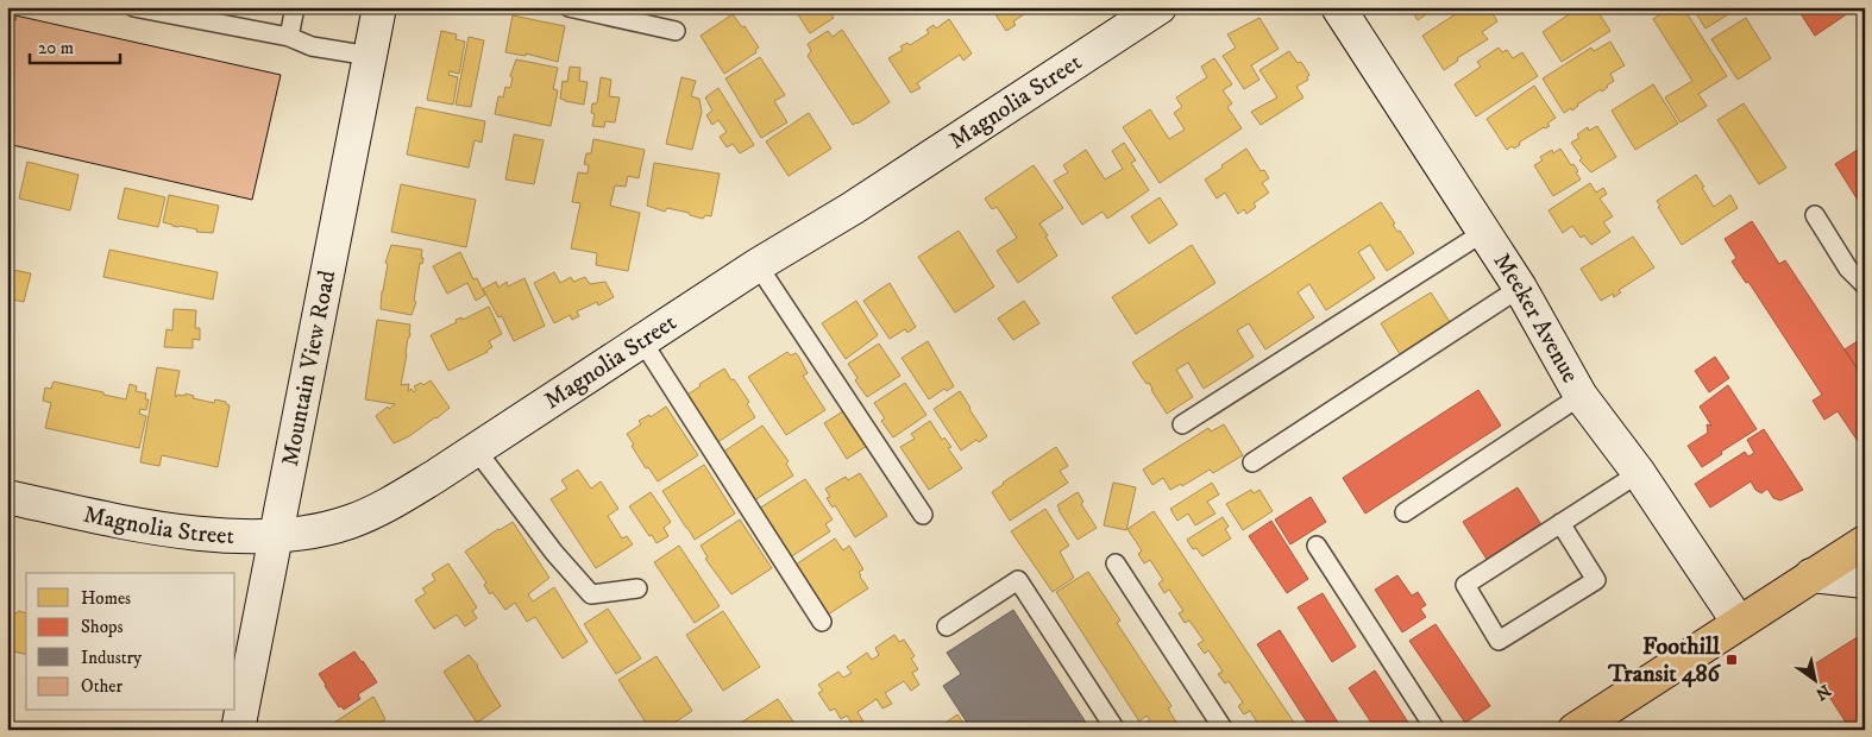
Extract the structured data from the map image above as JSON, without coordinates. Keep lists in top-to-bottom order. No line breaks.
{"streets":{"street":["Magnolia Street","Meeker Avenue","Mountain View Road"]},"crossings":[["Magnolia Street","Mountain View Road"]],"places":{"transit":["Foothill Transit 486"]},"legend":["Homes","Shops","Industry","Other"],"scale_bar":"20 m","north":"bottom right"}
